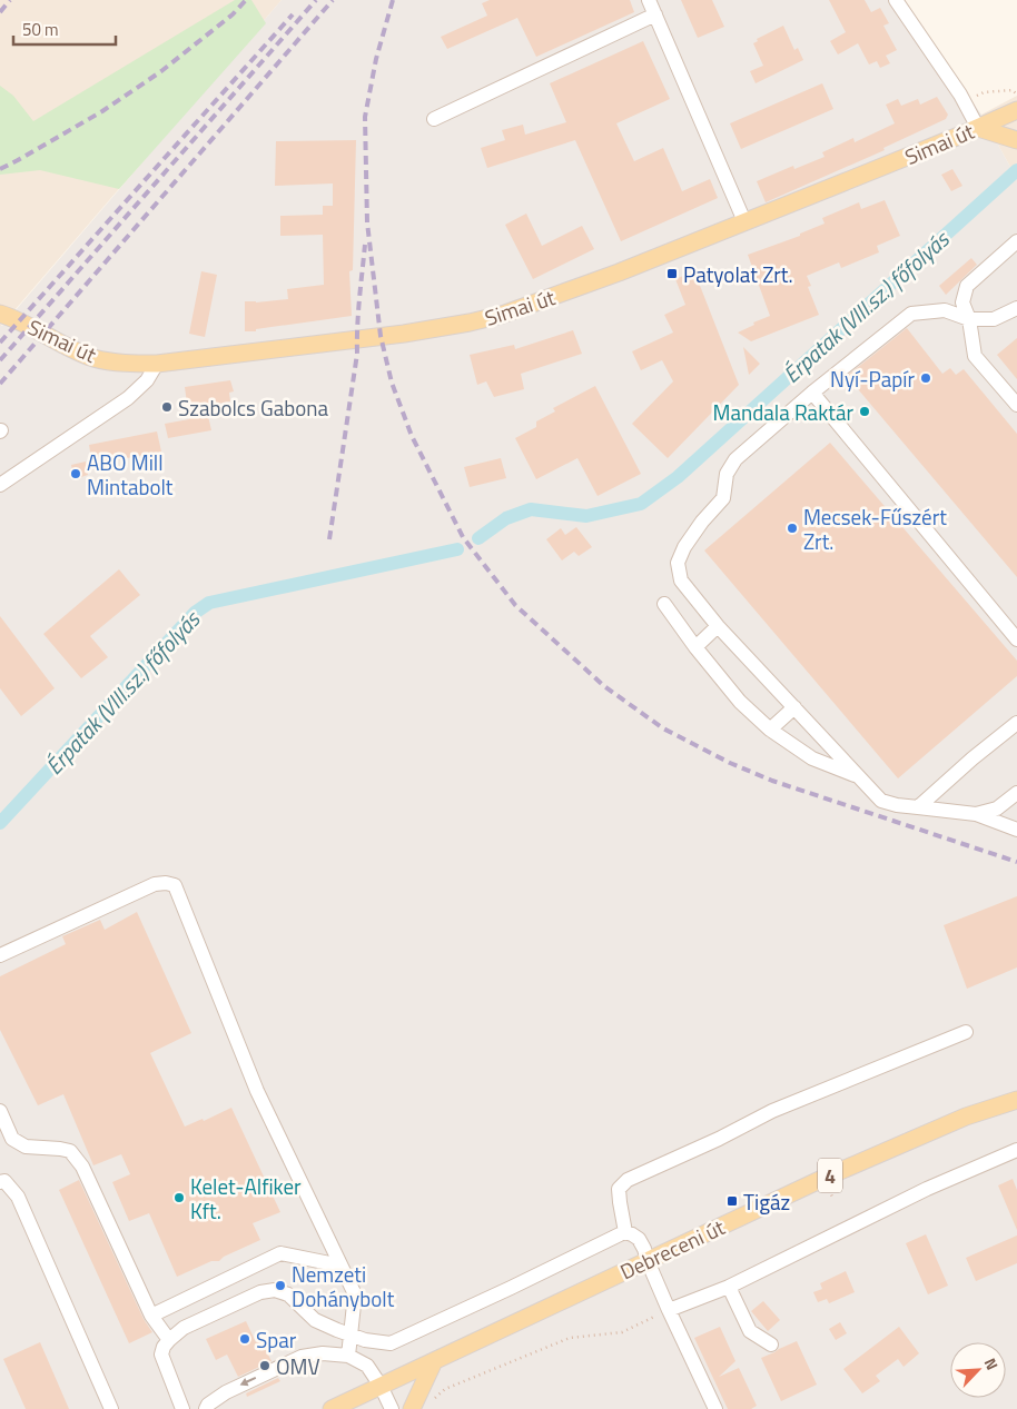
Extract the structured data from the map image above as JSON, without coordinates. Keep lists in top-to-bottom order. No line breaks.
{"streets":{"main road":["Simai út","4","Debreceni út"]},"water":["Érpatak (VIII.sz.) főfolyás"],"places":{"transit":["Patyolat Zrt.","Tigáz"],"other":["Nyí-Papír","Szabolcs Gabona","Mandala Raktár","ABO Mill Mintabolt","Mecsek-Fűszért Zrt.","Kelet-Alfiker Kft.","Nemzeti Dohánybolt","Spar","OMV"]},"scale_bar":"50 m","north":"top right"}
